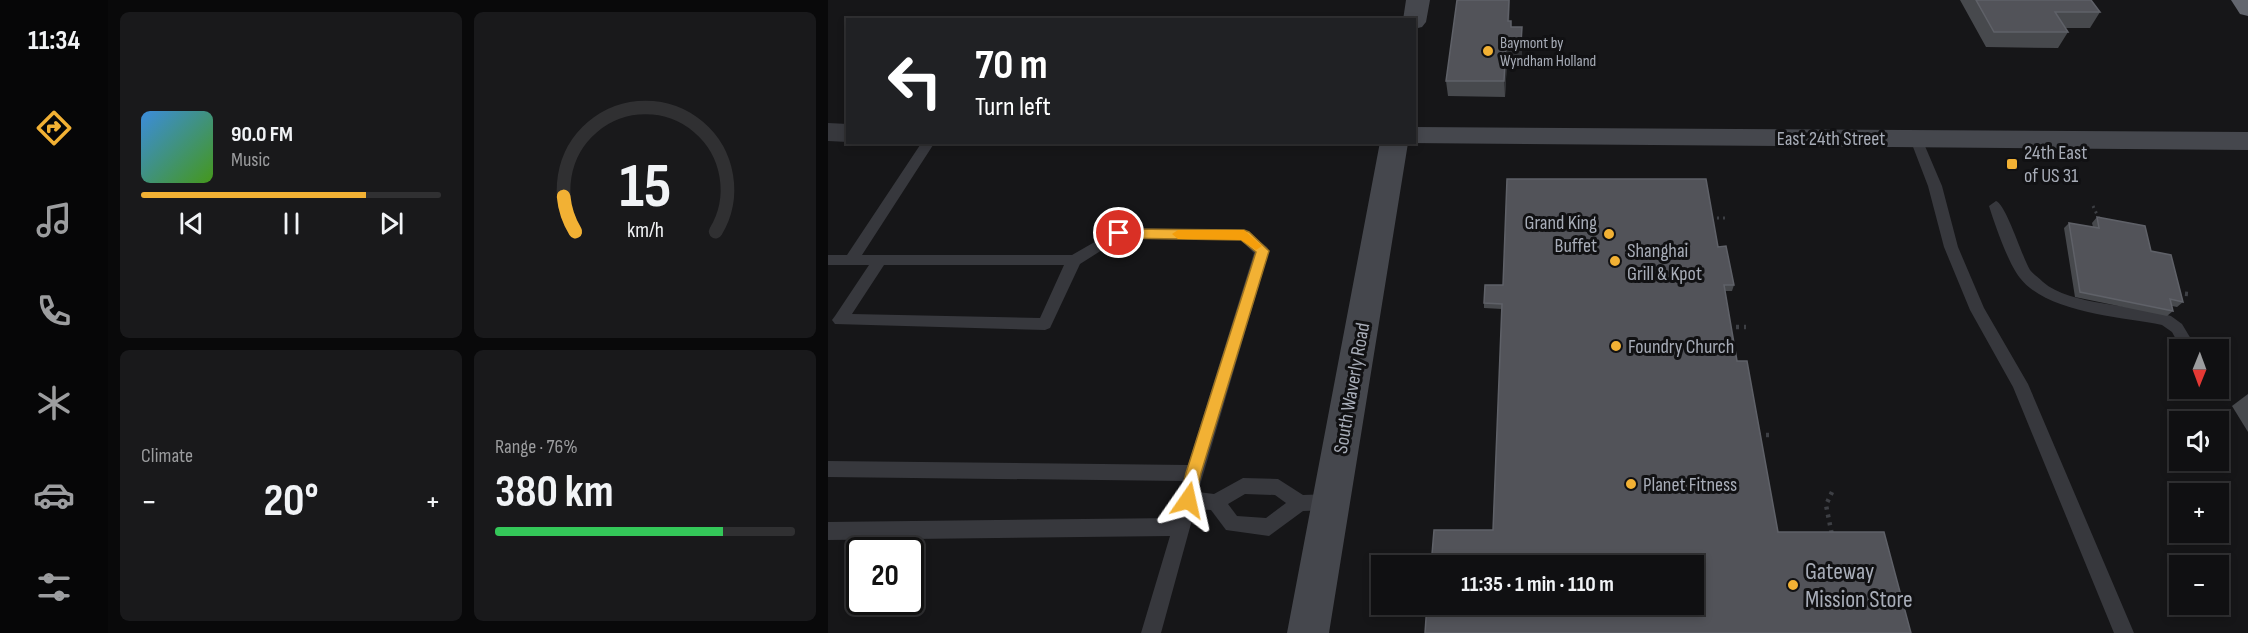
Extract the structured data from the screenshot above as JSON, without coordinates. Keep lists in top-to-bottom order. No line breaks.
{"streets":{"street":["East 24th Street","South Waverly Road"]},"places":{"other":["Baymont by Wyndham Holland","Grand King Buffet","Shanghai Grill & Kpot","Foundry Church","Planet Fitness","Gateway Mission Store"],"transit":["24th East of US 31"]},"north":"bottom","page":{"tabs":"11:34","turn":["70 m","Turn left"],"song":["90.0 FM","Music"],"map_buttons":["+","−"],"tile":["Climate",["Range · 76%","380 km"]],"heat":["−","20°","+"],"limit":"20","trip":"11:35 · 1 min · 110 m","gauge":["15","km/h"]}}
